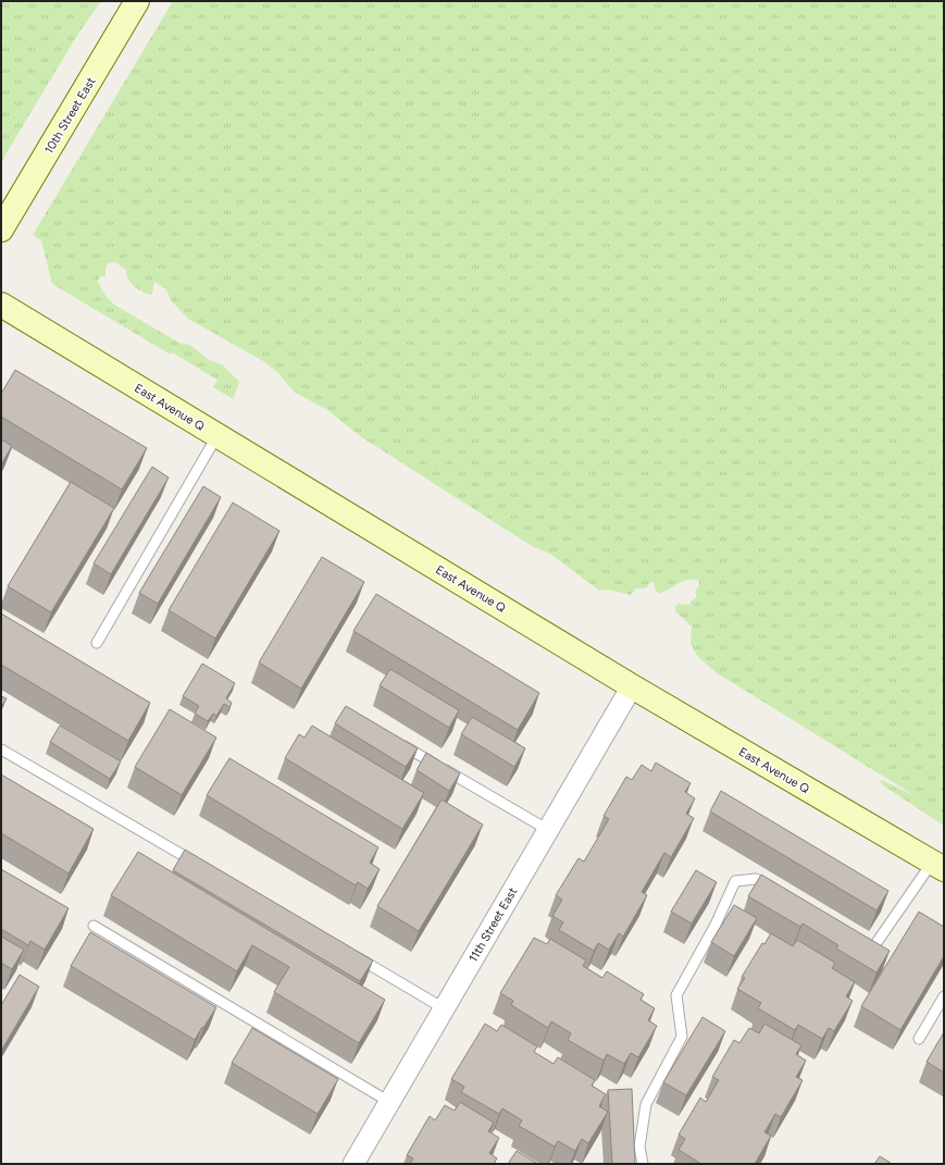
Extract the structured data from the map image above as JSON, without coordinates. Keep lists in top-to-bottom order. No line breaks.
{"streets":{"main road":["10th Street East","East Avenue Q"],"street":["11th Street East"]},"crossings":[["East Avenue Q","11th Street East"]]}
